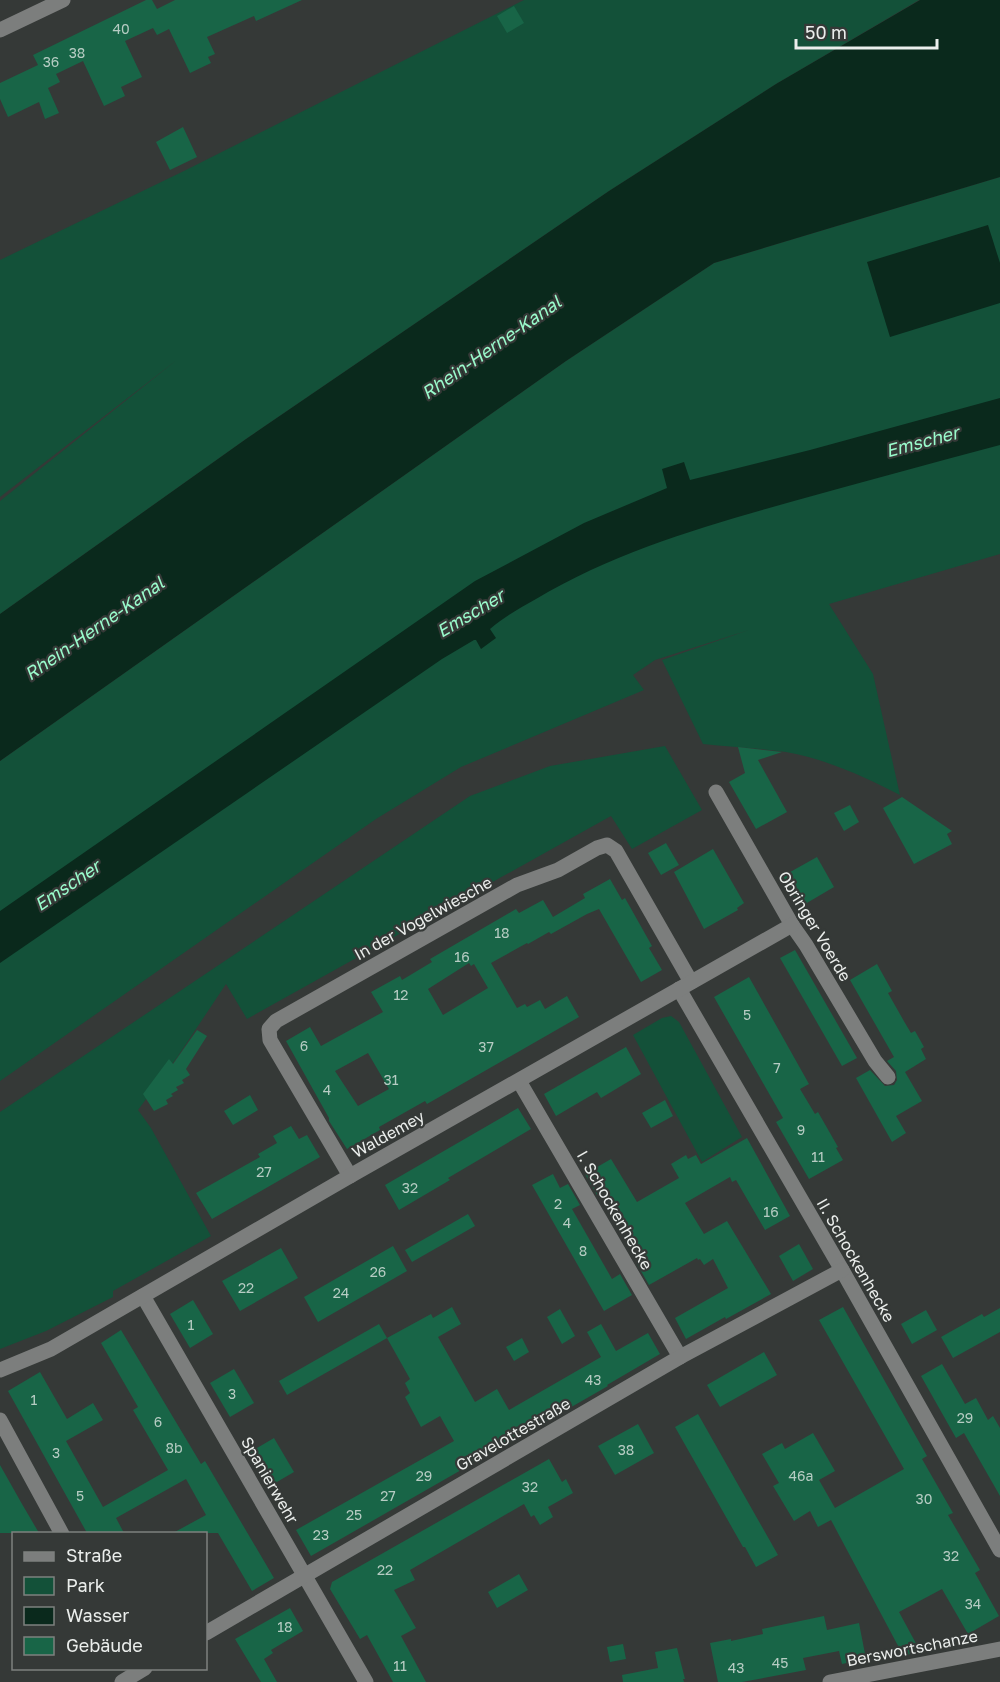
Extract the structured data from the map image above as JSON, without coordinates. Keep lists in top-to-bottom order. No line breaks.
{"streets":{"street":["In der Vogelwiesche","Obringer Voerde","Waldemey","I. Schockenhecke","II. Schockenhecke","Gravelottestraße","Spanierwehr","Berswortschanze"]},"crossings":[["In der Vogelwiesche","Waldemey"],["In der Vogelwiesche","II. Schockenhecke"],["Obringer Voerde","Waldemey"],["Waldemey","I. Schockenhecke"],["Waldemey","II. Schockenhecke"],["Waldemey","Spanierwehr"],["I. Schockenhecke","Gravelottestraße"],["II. Schockenhecke","Gravelottestraße"],["Gravelottestraße","Spanierwehr"]],"water":["Rhein-Herne-Kanal","Emscher"],"house_numbers":["40","38","36","18","16","12","5","6","37","7","31","4","9","11","27","32","2","16","4","8","26","22","24","1","43","3","1","29","6","8b","38","3","29","46a","32","5","27","30","25","23","32","22","34","18","45","11","43"],"legend":["Straße","Park","Wasser","Gebäude"],"scale_bar":"50 m"}
